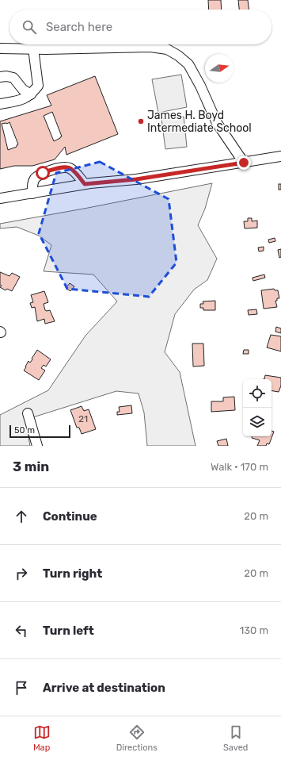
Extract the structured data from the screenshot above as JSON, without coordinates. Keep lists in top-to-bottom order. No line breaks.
{"places":["James H. Boyd Intermediate School"],"house_numbers":["21"],"scale_bar":"50 m","north":"right","page":{"search":"Search here","scale":"50 m","heading":["3 min","Walk · 170 m"],"list":[["Continue","20 m"],["Turn right","20 m"],["Turn left","130 m"],"Arrive at destination"],"nav":["Map","Directions","Saved"]}}
